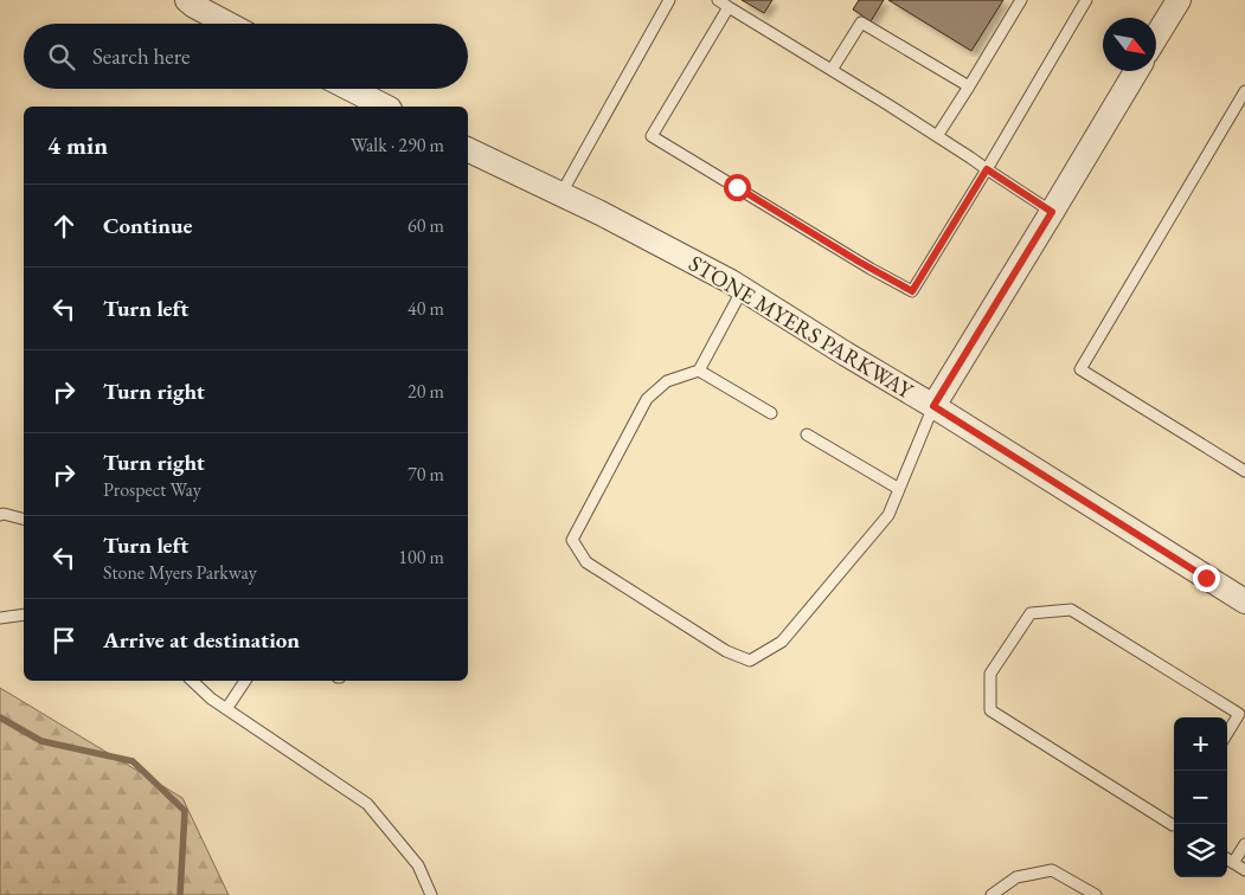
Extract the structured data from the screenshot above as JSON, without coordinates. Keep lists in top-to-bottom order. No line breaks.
{"streets":{"street":["STONE MYERS PARKWAY"]},"north":"bottom right","page":{"search":"Search here","heading":["4 min","Walk · 290 m"],"list":[["Continue","60 m"],["Turn left","40 m"],["Turn right","20 m"],["Turn right","Prospect Way","70 m"],["Turn left","Stone Myers Parkway","100 m"],"Arrive at destination"],"map_buttons":["+","−"]}}
